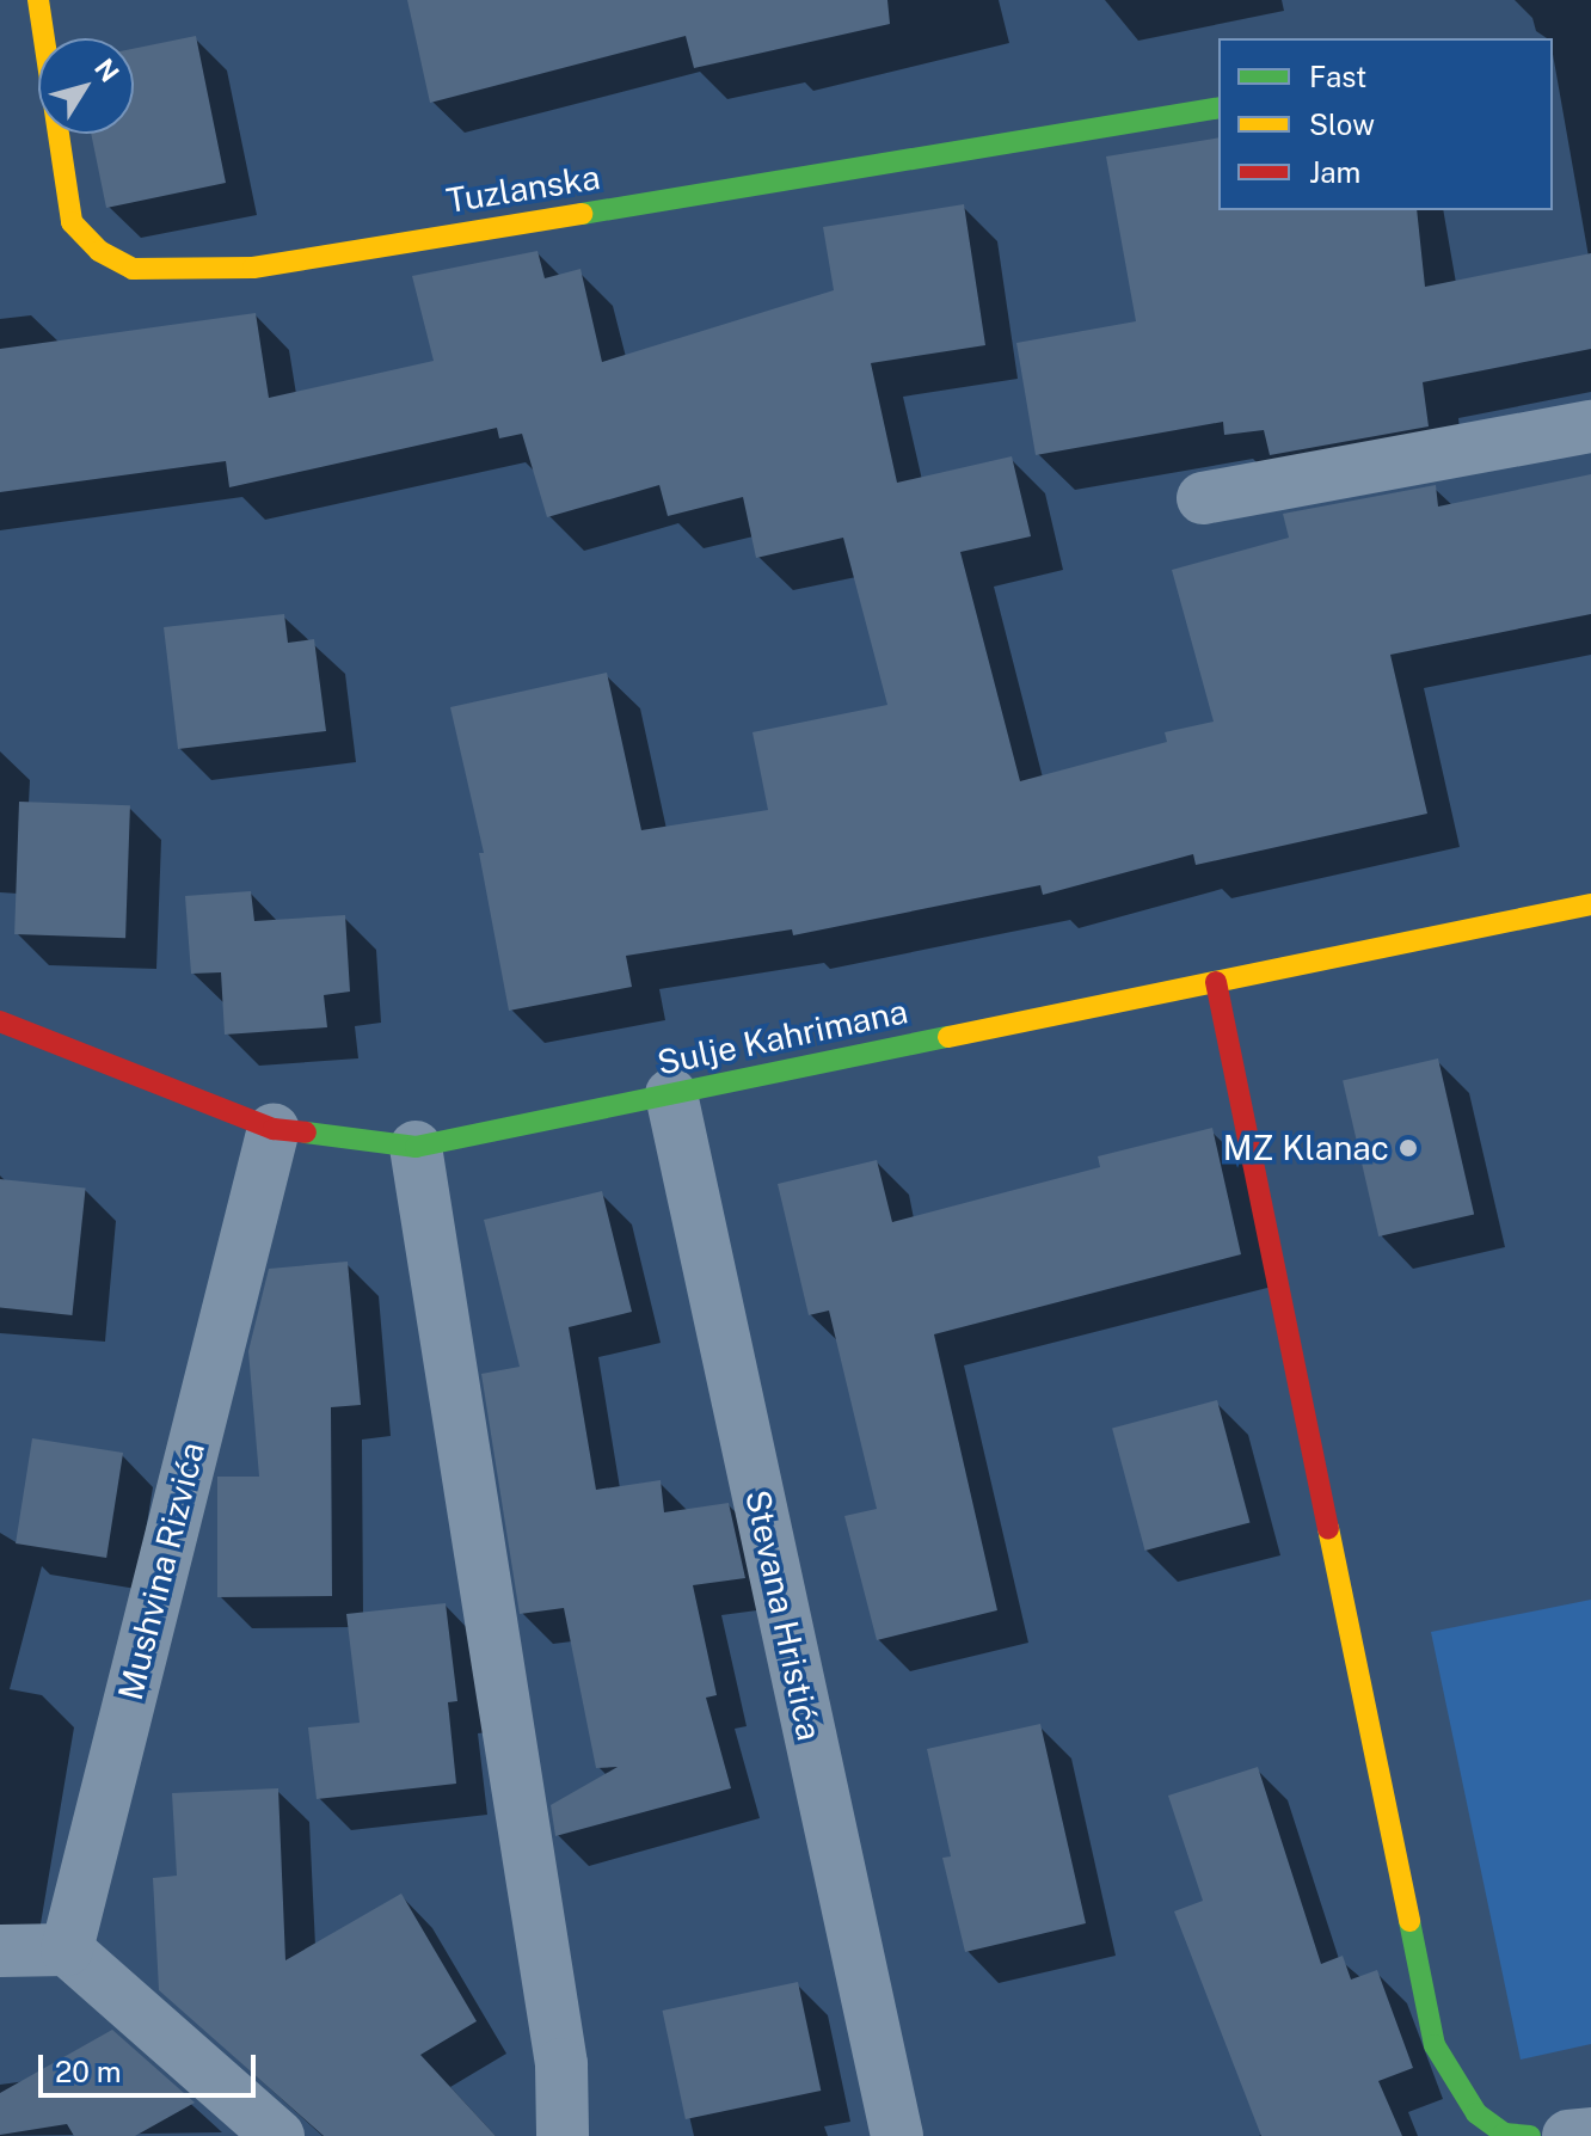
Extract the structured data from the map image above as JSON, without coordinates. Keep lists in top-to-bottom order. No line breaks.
{"streets":{"street":["Tuzlanska","Sulje Kahrimana","Mushvina Rizvića","Stevana Hristića"]},"crossings":[["Sulje Kahrimana","Mushvina Rizvića"],["Sulje Kahrimana","Stevana Hristića"]],"places":["MZ Klanac"],"legend":["Fast","Slow","Jam"],"scale_bar":"20 m","north":"top right"}
